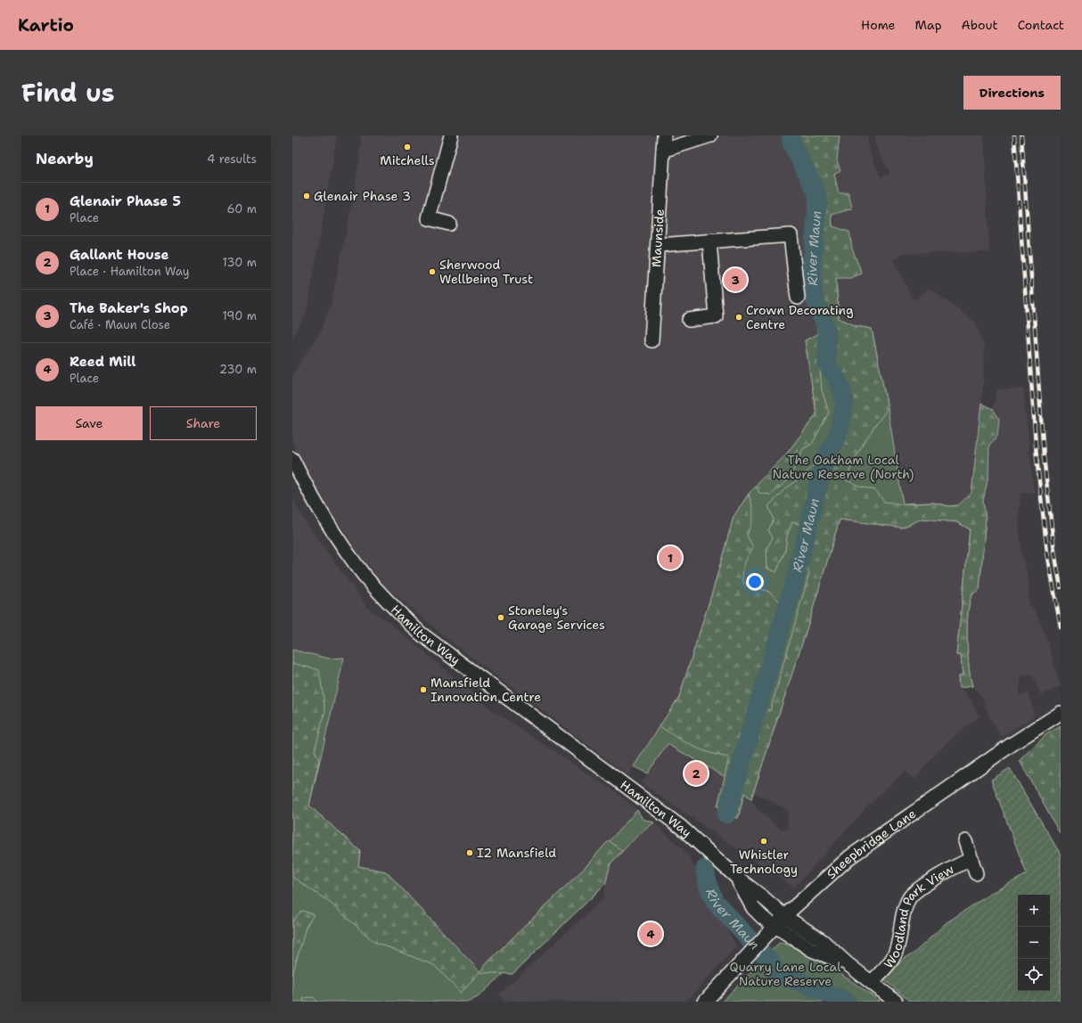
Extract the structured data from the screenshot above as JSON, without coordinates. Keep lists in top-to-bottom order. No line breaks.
{"streets":{"street":["Maunside","Hamilton Way","Sheepbridge Lane","Woodland Park View"]},"crossings":[["Hamilton Way","Sheepbridge Lane"]],"water":["River Maun"],"parks":["The Oakham Local Nature Reserve (North)","Quarry Lane Local Nature Reserve"],"places":["Mitchells","Glenair Phase 3","Sherwood Wellbeing Trust","Crown Decorating Centre","Stoneley's Garage Services","Mansfield Innovation Centre","Whistler Technology","I2 Mansfield"],"page":{"header":"Kartio","nav":["Home","Map","About","Contact"],"title":"Find us","buttons":["Directions",["Save","Share"]],"heading":["Nearby","4 results"],"list":[{"mark":"1","name":"Glenair Phase 5","note":"Place","value":"60 m"},{"mark":"2","name":"Gallant House","note":"Place · Hamilton Way","value":"130 m"},{"mark":"3","name":"The Baker's Shop","note":"Café · Maun Close","value":"190 m"},{"mark":"4","name":"Reed Mill","note":"Place","value":"230 m"}],"pins":["3","1","2","4"],"map_buttons":["+","−"]}}
